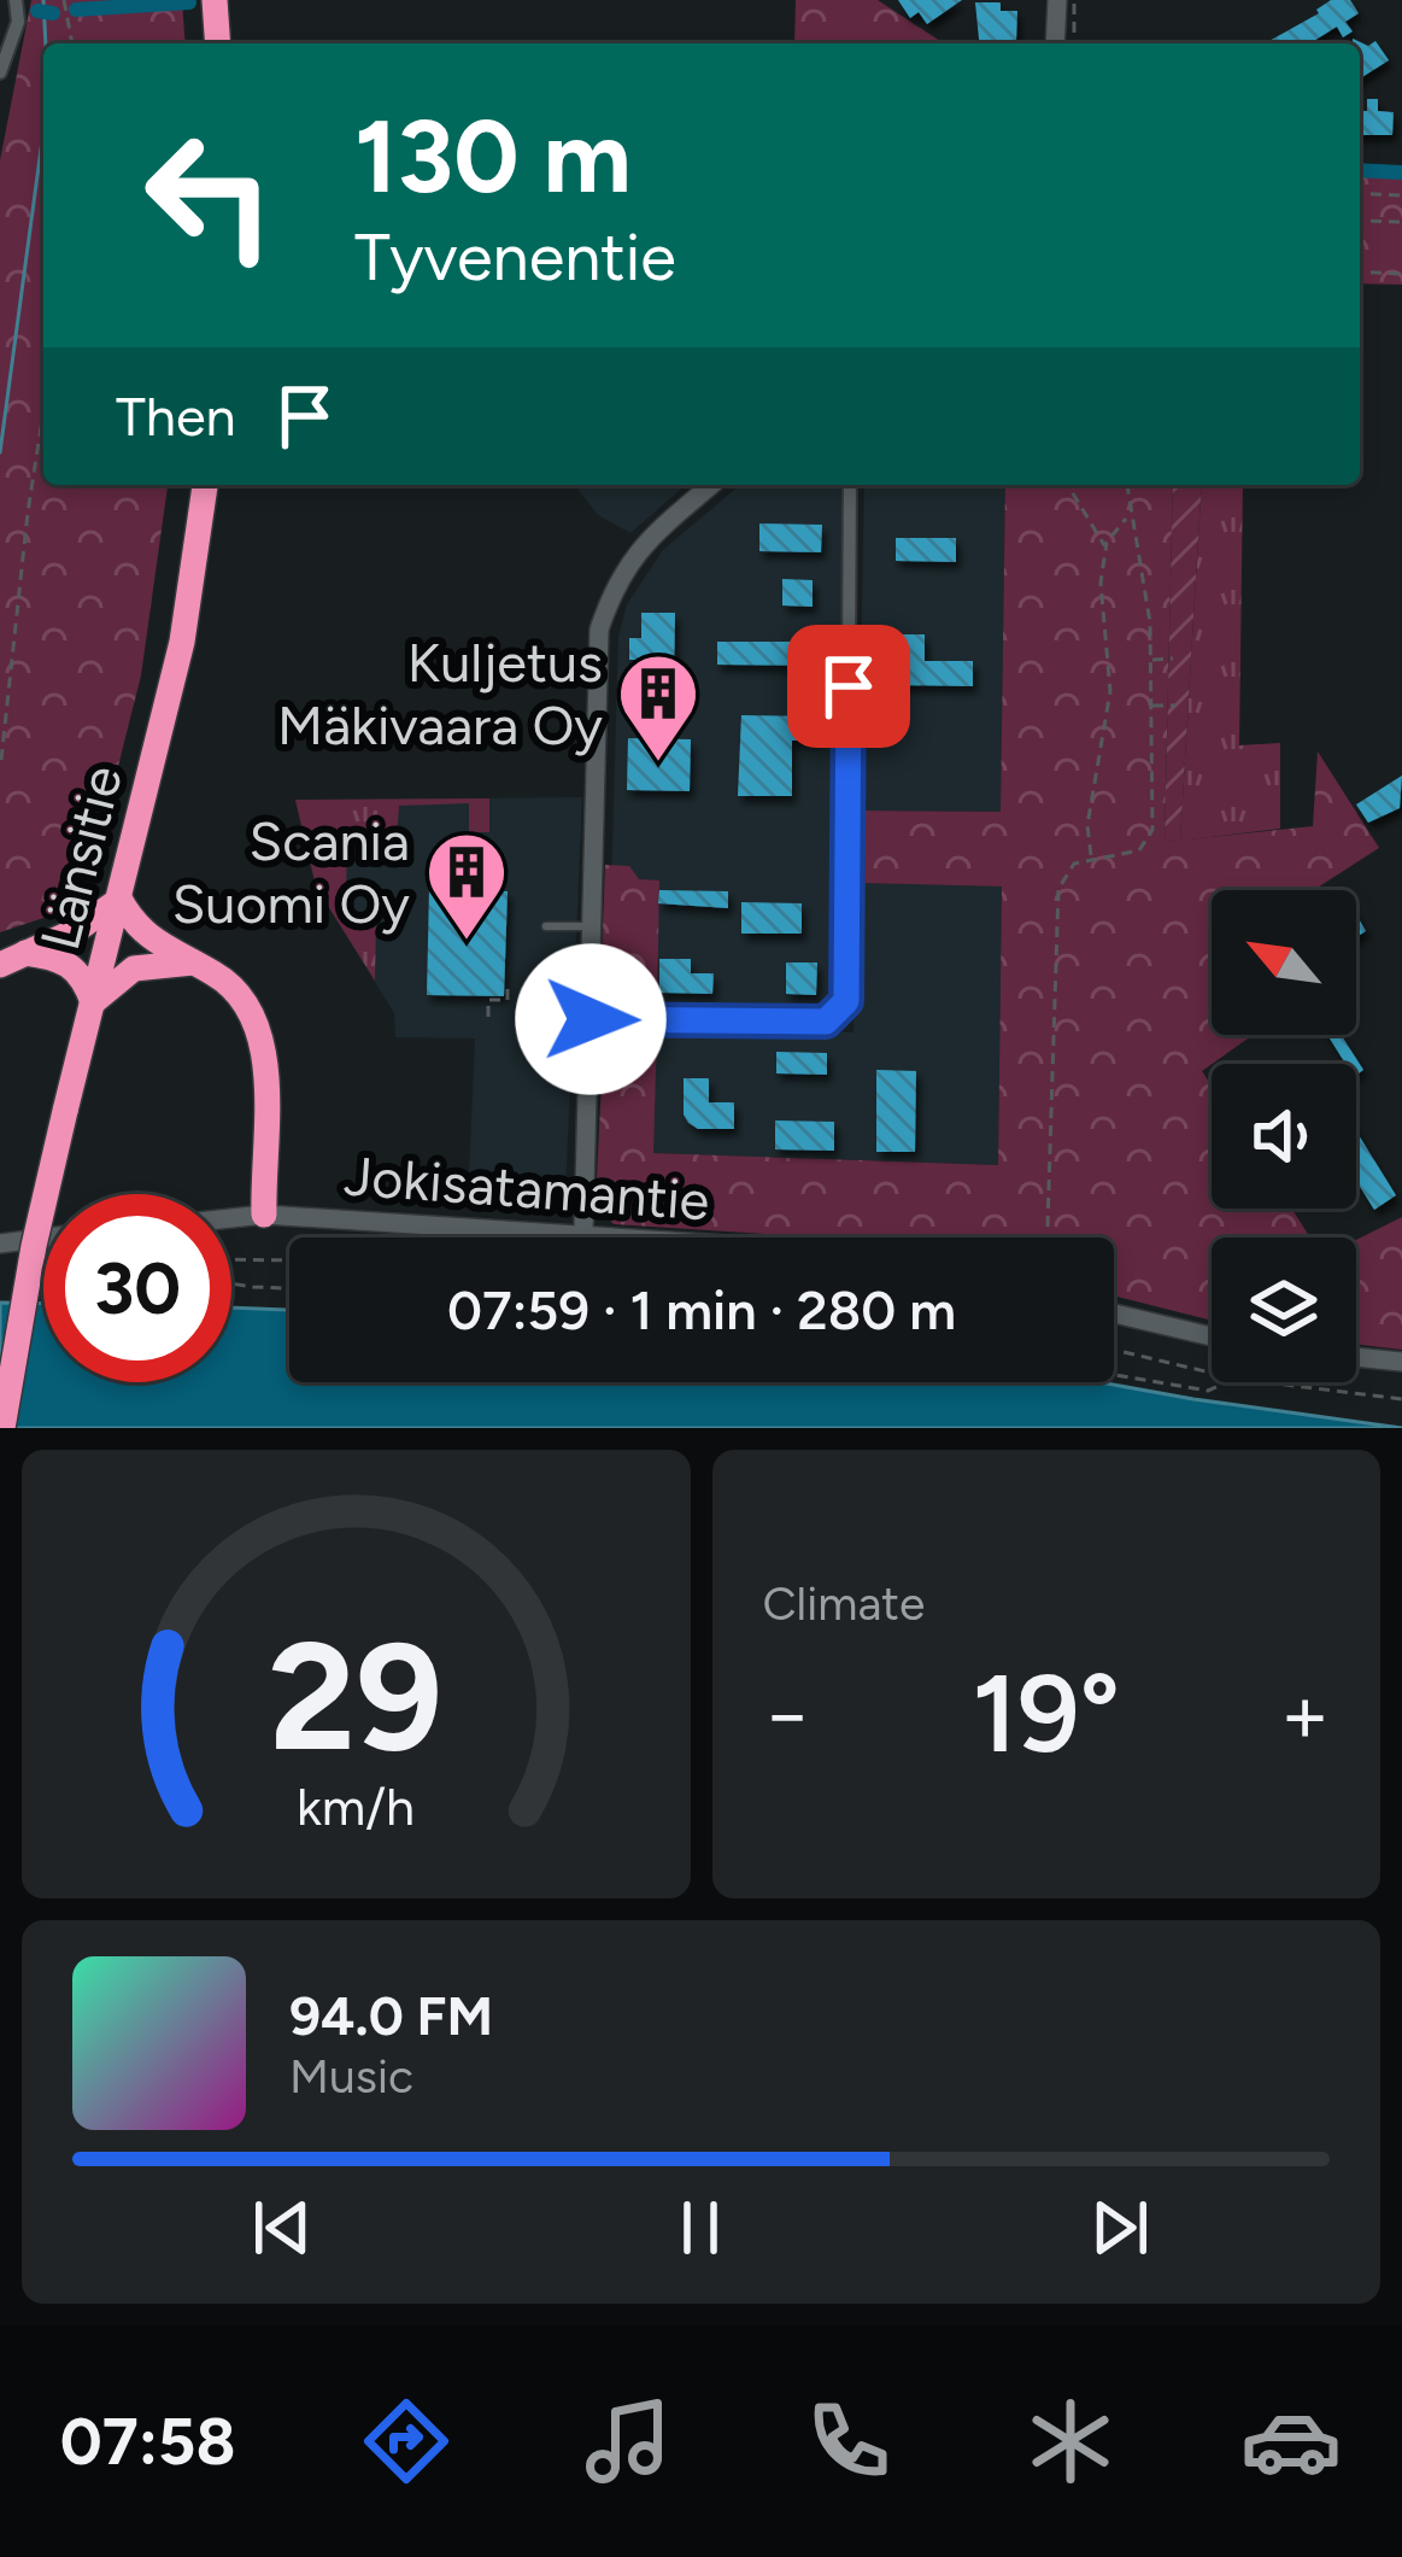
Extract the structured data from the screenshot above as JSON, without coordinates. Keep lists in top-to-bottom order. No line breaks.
{"streets":{"highway":["Länsitie"],"street":["Jokisatamantie"]},"places":{"building":["Kuljetus Mäkivaara Oy","Scania Suomi Oy"]},"north":"top left","page":{"turn":["130 m","Tyvenentie"],"then":"Then","limit":"30","trip":"07:59 · 1 min · 280 m","tile":"Climate","heat":["−","19°","+"],"song":["94.0 FM","Music"],"tabs":"07:58","gauge":["29","km/h"]}}
